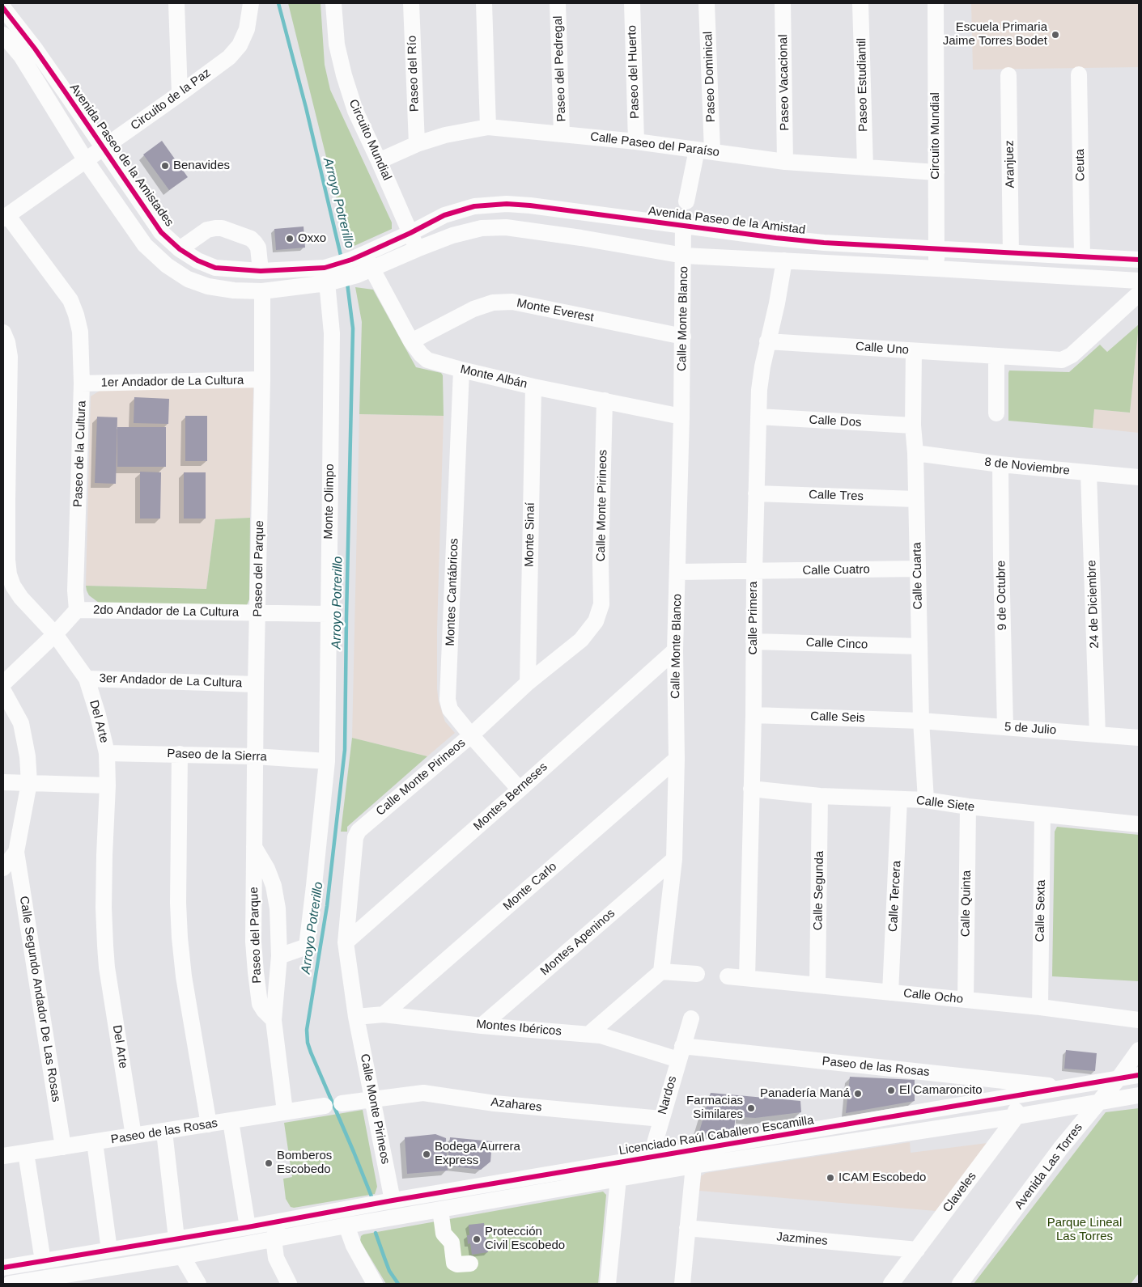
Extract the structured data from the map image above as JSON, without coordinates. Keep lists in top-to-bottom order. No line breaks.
{"streets":{"street":["Paseo del Pedregal","Paseo del Huerto","Paseo del Río","Paseo Dominical","Paseo Vacacional","Paseo Estudiantil","Circuito de la Paz","Circuito Mundial","Calle Paseo del Paraíso","Avenida Paseo de la Amistades","Aranjuez","Ceuta","Avenida Paseo de la Amistad","Monte Everest","Calle Monte Blanco","Calle Uno","Monte Albán","1er Andador de La Cultura","Calle Dos","Paseo de la Cultura","8 de Noviembre","Calle Tres","Monte Olimpo","Calle Monte Pirineos","Monte Sinaí","Paseo del Parque","Calle Cuatro","Calle Cuarta","Montes Cantábricos","9 de Octubre","24 de Diciembre","2do Andador de La Cultura","Calle Primera","Calle Cinco","3er Andador de La Cultura","Calle Seis","Del Arte","5 de Julio","Paseo de la Sierra","Montes Berneses","Calle Siete","Monte Carlo","Calle Segunda","Calle Tercera","Calle Quinta","Calle Sexta","Montes Apeninos","Calle Ocho","Calle Segundo Andador De Las Rosas","Montes Ibéricos","Paseo de las Rosas","Nardos","Azahares","Licenciado Raúl Caballero Escamilla","Avenida Las Torres","Claveles","Jazmines"]},"crossings":[["Paseo del Pedregal","Calle Paseo del Paraíso"],["Paseo del Huerto","Calle Paseo del Paraíso"],["Paseo del Río","Calle Paseo del Paraíso"],["Paseo Dominical","Calle Paseo del Paraíso"],["Paseo Vacacional","Calle Paseo del Paraíso"],["Paseo Estudiantil","Calle Paseo del Paraíso"],["Circuito de la Paz","Avenida Paseo de la Amistades"],["Circuito de la Paz","Paseo de la Cultura"],["Circuito Mundial","Calle Paseo del Paraíso"],["Circuito Mundial","Avenida Paseo de la Amistad"],["Avenida Paseo de la Amistades","Avenida Paseo de la Amistad"],["Avenida Paseo de la Amistades","Monte Olimpo"],["Aranjuez","Avenida Paseo de la Amistad"],["Ceuta","Avenida Paseo de la Amistad"],["Avenida Paseo de la Amistad","Calle Monte Blanco"],["Avenida Paseo de la Amistad","Monte Albán"],["Avenida Paseo de la Amistad","Monte Olimpo"],["Avenida Paseo de la Amistad","Calle Primera"],["Monte Everest","Calle Monte Blanco"],["Monte Everest","Monte Albán"],["Calle Monte Blanco","Monte Albán"],["Calle Monte Blanco","Calle Cuatro"],["Calle Monte Blanco","Montes Berneses"],["Calle Monte Blanco","Monte Carlo"],["Calle Monte Blanco","Montes Apeninos"],["Calle Uno","Calle Cuarta"],["Calle Uno","Calle Primera"],["Monte Albán","Calle Monte Pirineos"],["Monte Albán","Monte Sinaí"],["Monte Albán","Montes Cantábricos"],["1er Andador de La Cultura","Paseo de la Cultura"],["1er Andador de La Cultura","Paseo del Parque"],["Calle Dos","Calle Cuarta"],["Calle Dos","Calle Primera"],["Paseo de la Cultura","2do Andador de La Cultura"],["8 de Noviembre","Calle Cuarta"],["8 de Noviembre","9 de Octubre"],["8 de Noviembre","24 de Diciembre"],["Calle Tres","Calle Cuarta"],["Calle Tres","Calle Primera"],["Monte Olimpo","Paseo del Parque"],["Monte Olimpo","2do Andador de La Cultura"],["Monte Olimpo","Paseo de la Sierra"],["Calle Monte Pirineos","Monte Sinaí"],["Calle Monte Pirineos","Montes Cantábricos"],["Calle Monte Pirineos","Montes Berneses"],["Calle Monte Pirineos","Montes Ibéricos"],["Calle Monte Pirineos","Azahares"],["Calle Monte Pirineos","Licenciado Raúl Caballero Escamilla"],["Paseo del Parque","2do Andador de La Cultura"],["Paseo del Parque","3er Andador de La Cultura"],["Paseo del Parque","Paseo de la Sierra"],["Paseo del Parque","Paseo de las Rosas"],["Calle Cuatro","Calle Cuarta"],["Calle Cuatro","Calle Primera"],["Calle Cuarta","Calle Cinco"],["Calle Cuarta","Calle Seis"],["Calle Cuarta","5 de Julio"],["Calle Cuarta","Calle Siete"],["Montes Cantábricos","Montes Berneses"],["9 de Octubre","5 de Julio"],["24 de Diciembre","5 de Julio"],["Calle Primera","Calle Cinco"],["Calle Primera","Calle Seis"],["Calle Primera","Calle Siete"],["Calle Primera","Calle Ocho"],["3er Andador de La Cultura","Del Arte"],["Calle Seis","5 de Julio"],["Del Arte","Paseo de la Sierra"],["Del Arte","Paseo de las Rosas"],["Calle Siete","Calle Segunda"],["Calle Siete","Calle Tercera"],["Calle Siete","Calle Quinta"],["Calle Siete","Calle Sexta"],["Monte Carlo","Montes Ibéricos"],["Calle Segunda","Calle Ocho"],["Calle Tercera","Calle Ocho"],["Calle Quinta","Calle Ocho"],["Calle Sexta","Calle Ocho"],["Montes Apeninos","Montes Ibéricos"],["Calle Segundo Andador De Las Rosas","Paseo de las Rosas"],["Montes Ibéricos","Paseo de las Rosas"],["Montes Ibéricos","Nardos"],["Paseo de las Rosas","Nardos"],["Paseo de las Rosas","Licenciado Raúl Caballero Escamilla"],["Nardos","Azahares"],["Nardos","Licenciado Raúl Caballero Escamilla"],["Licenciado Raúl Caballero Escamilla","Avenida Las Torres"],["Claveles","Jazmines"]],"water":["Arroyo Potrerillo"],"parks":["Parque Lineal Las Torres"],"places":["Escuela Primaria Jaime Torres Bodet","Benavides","Oxxo","El Camaroncito","Panadería Maná","Farmacias Similares","Bodega Aurrera Express","Bomberos Escobedo","ICAM Escobedo","Protección Civil Escobedo"]}
